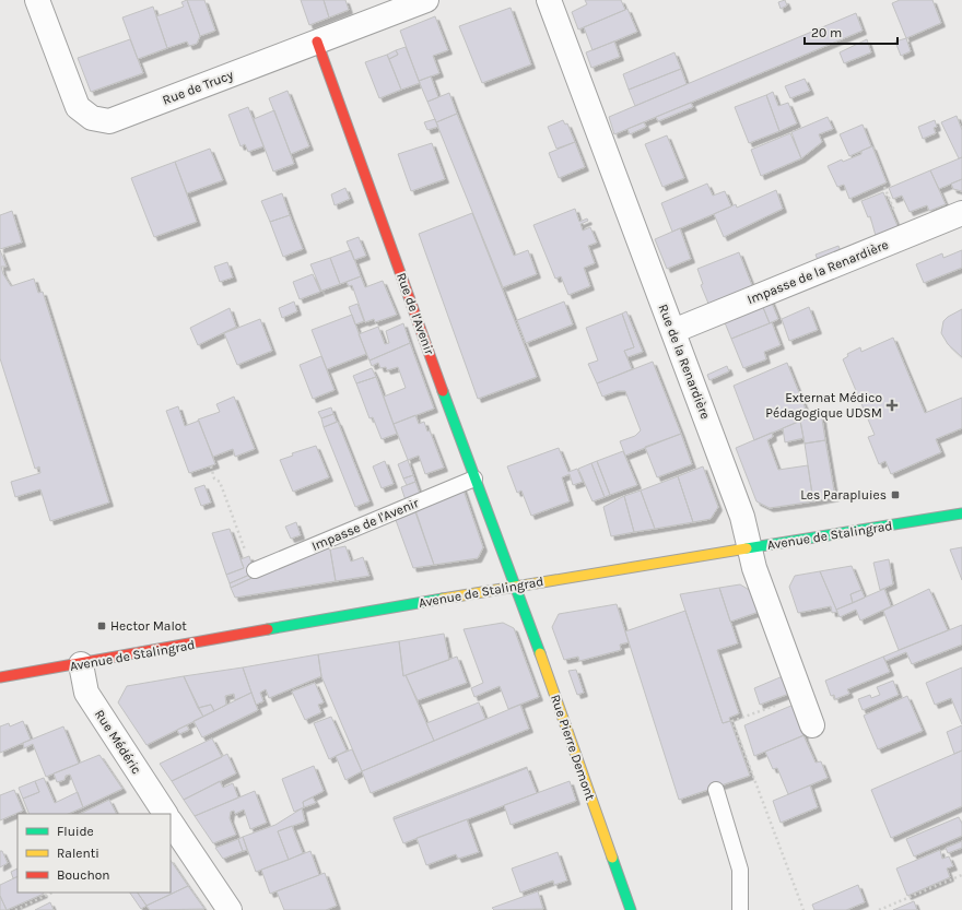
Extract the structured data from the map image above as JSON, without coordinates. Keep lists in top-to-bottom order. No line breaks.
{"streets":{"main road":["Rue de l'Avenir","Avenue de Stalingrad","Rue Pierre Demont"],"street":["Rue de Trucy","Impasse de la Renardière","Rue de la Renardière","Rue Médéric"],"lane":["Impasse de l'Avenir"]},"crossings":[["Rue de Trucy","Rue de l'Avenir"],["Impasse de la Renardière","Rue de la Renardière"],["Rue de l'Avenir","Impasse de l'Avenir"],["Rue de l'Avenir","Avenue de Stalingrad"],["Rue de l'Avenir","Rue Pierre Demont"],["Rue de la Renardière","Avenue de Stalingrad"],["Avenue de Stalingrad","Rue Médéric"],["Avenue de Stalingrad","Rue Pierre Demont"]],"places":{"health":["Externat Médico Pédagogique UDSM"],"transit":["Les Parapluies","Hector Malot"]},"legend":["Fluide","Ralenti","Bouchon"],"scale_bar":"20 m"}
